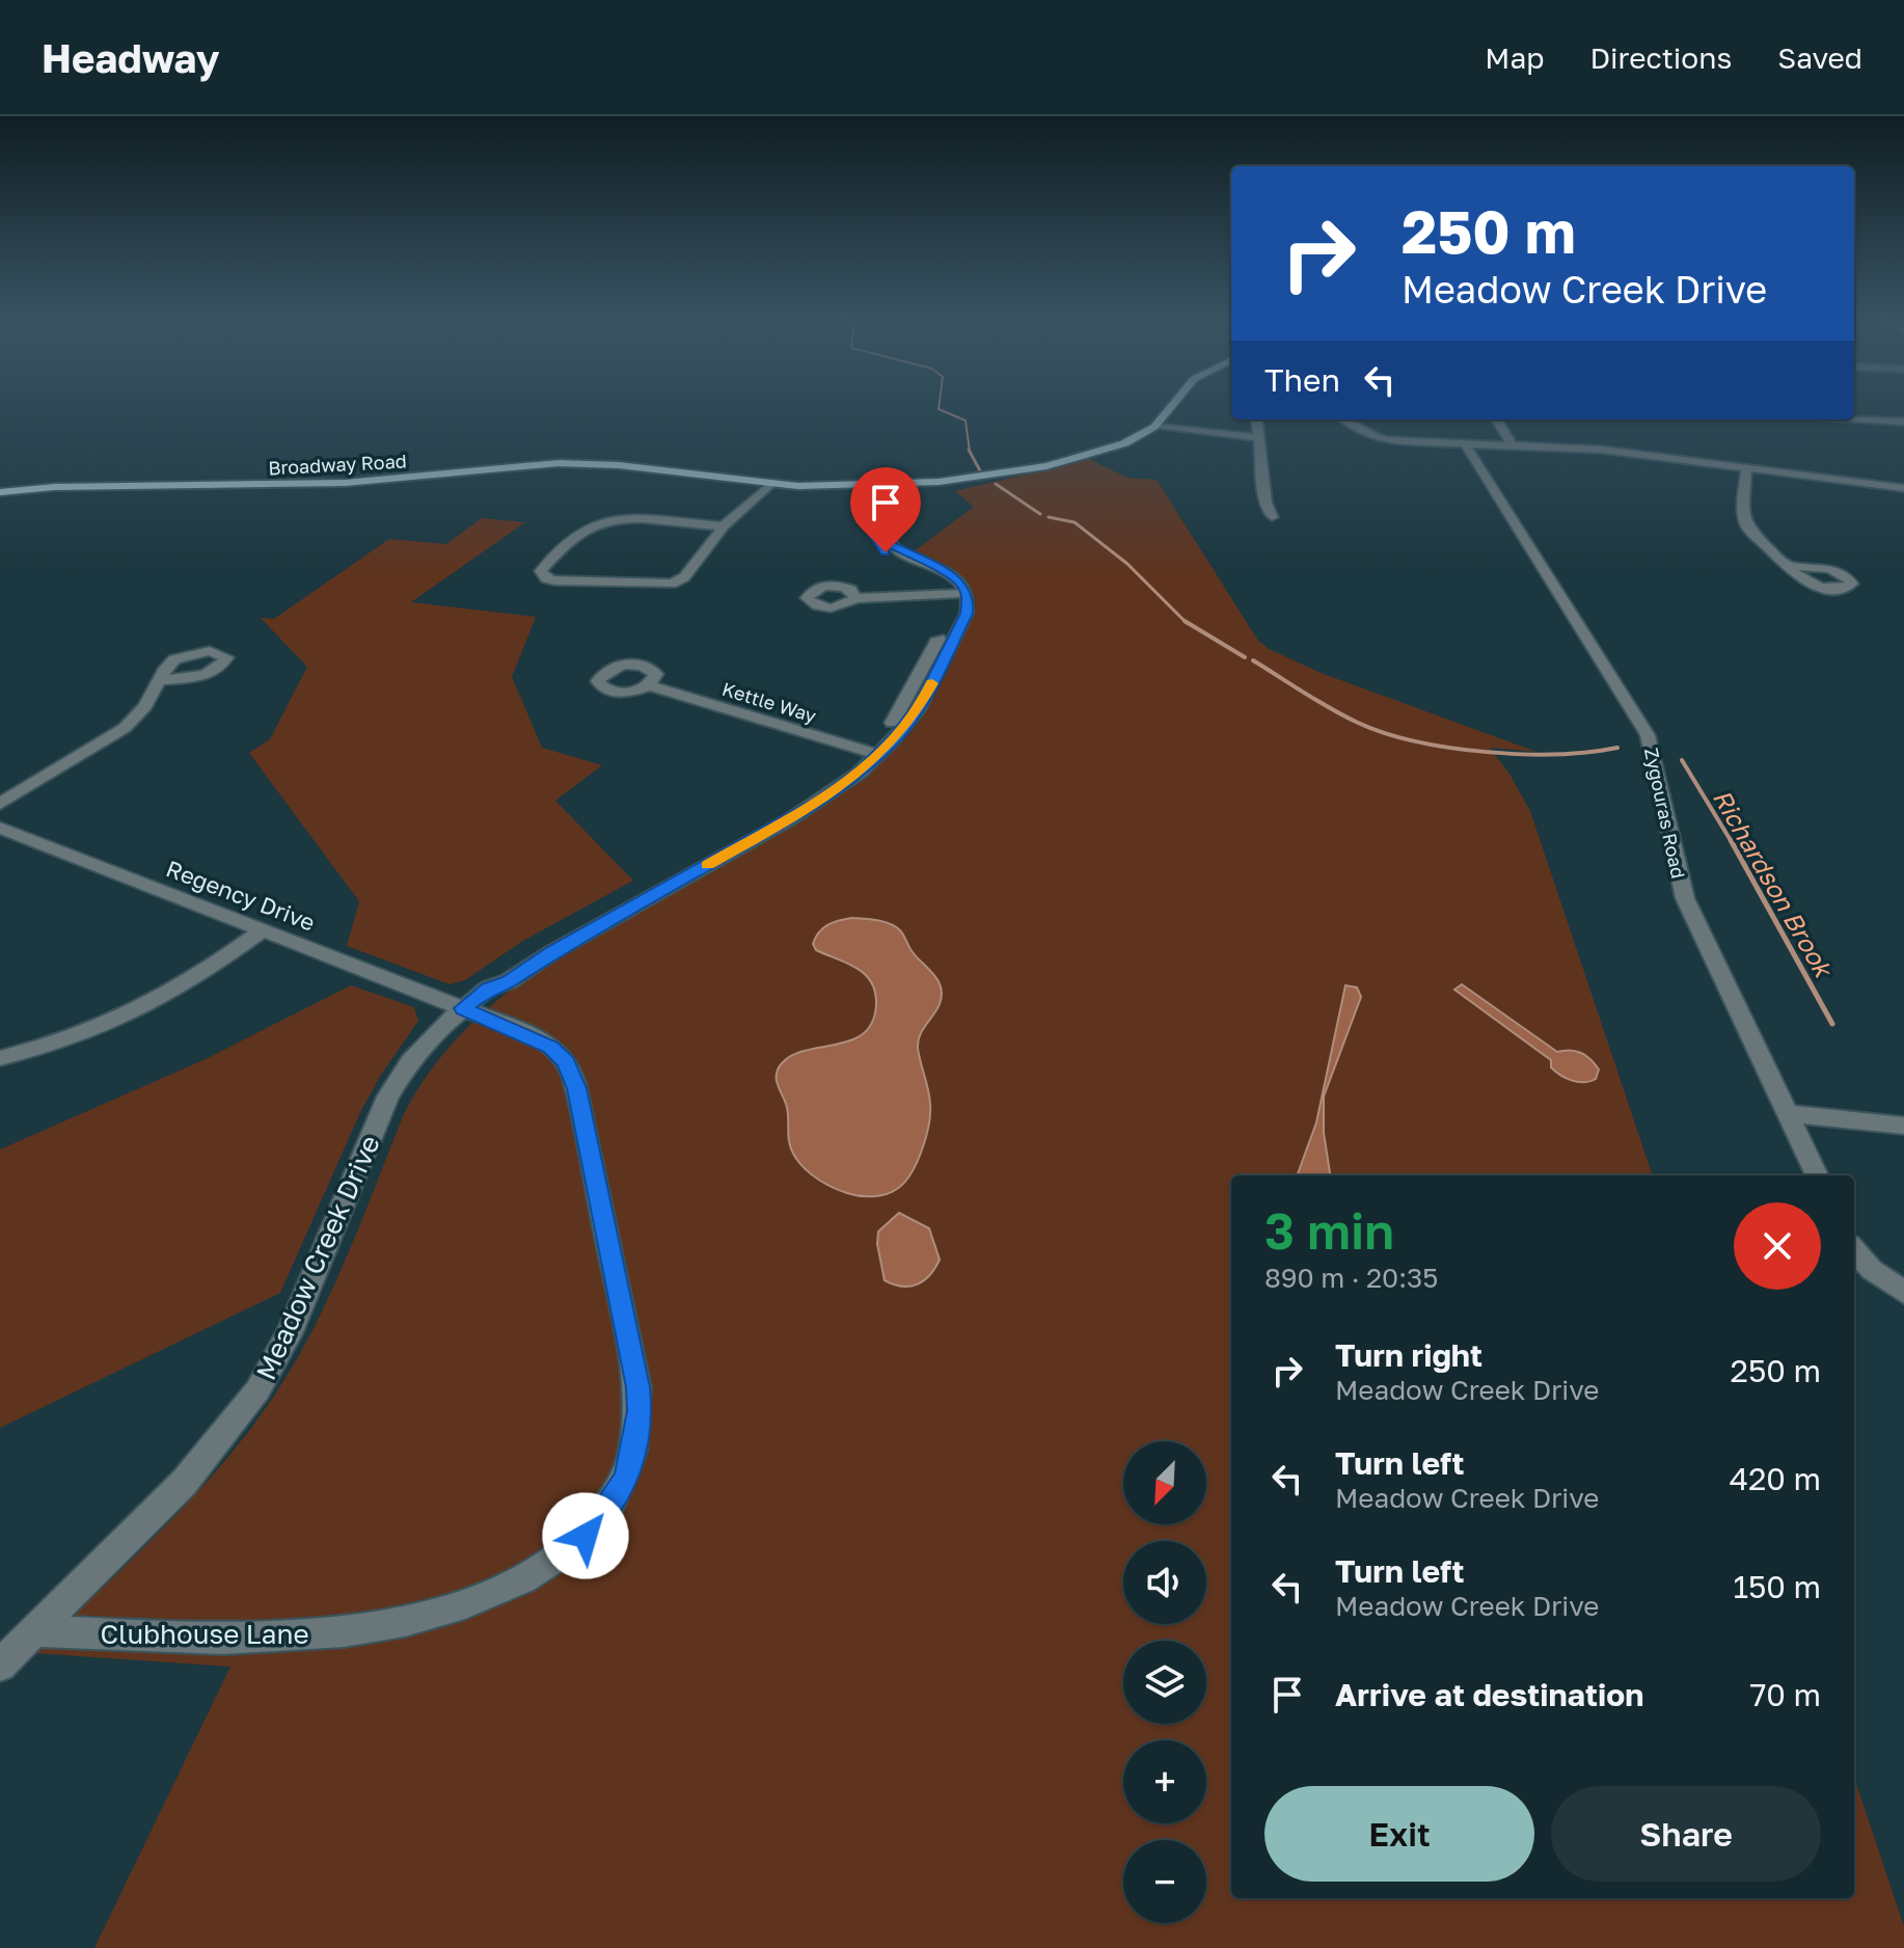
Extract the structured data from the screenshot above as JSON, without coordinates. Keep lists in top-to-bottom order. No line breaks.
{"streets":{"main road":["Broadway Road"],"street":["Kettle Way","Zygouras Road","Regency Drive","Meadow Creek Drive","Clubhouse Lane"]},"crossings":[["Kettle Way","Meadow Creek Drive"],["Regency Drive","Meadow Creek Drive"],["Regency Drive","Clubhouse Lane"],["Meadow Creek Drive","Clubhouse Lane"]],"water":["Richardson Brook"],"north":"bottom left","page":{"header":"Headway","nav":["Map","Directions","Saved"],"turn":["250 m","Meadow Creek Drive"],"then":"Then","heading":["3 min","890 m · 20:35"],"list":[{"name":"Turn right","note":"Meadow Creek Drive","value":"250 m"},{"name":"Turn left","note":"Meadow Creek Drive","value":"420 m"},{"name":"Turn left","note":"Meadow Creek Drive","value":"150 m"},{"name":"Arrive at destination","value":"70 m"}],"map_buttons":["+","−"],"buttons":["Exit","Share"]}}
